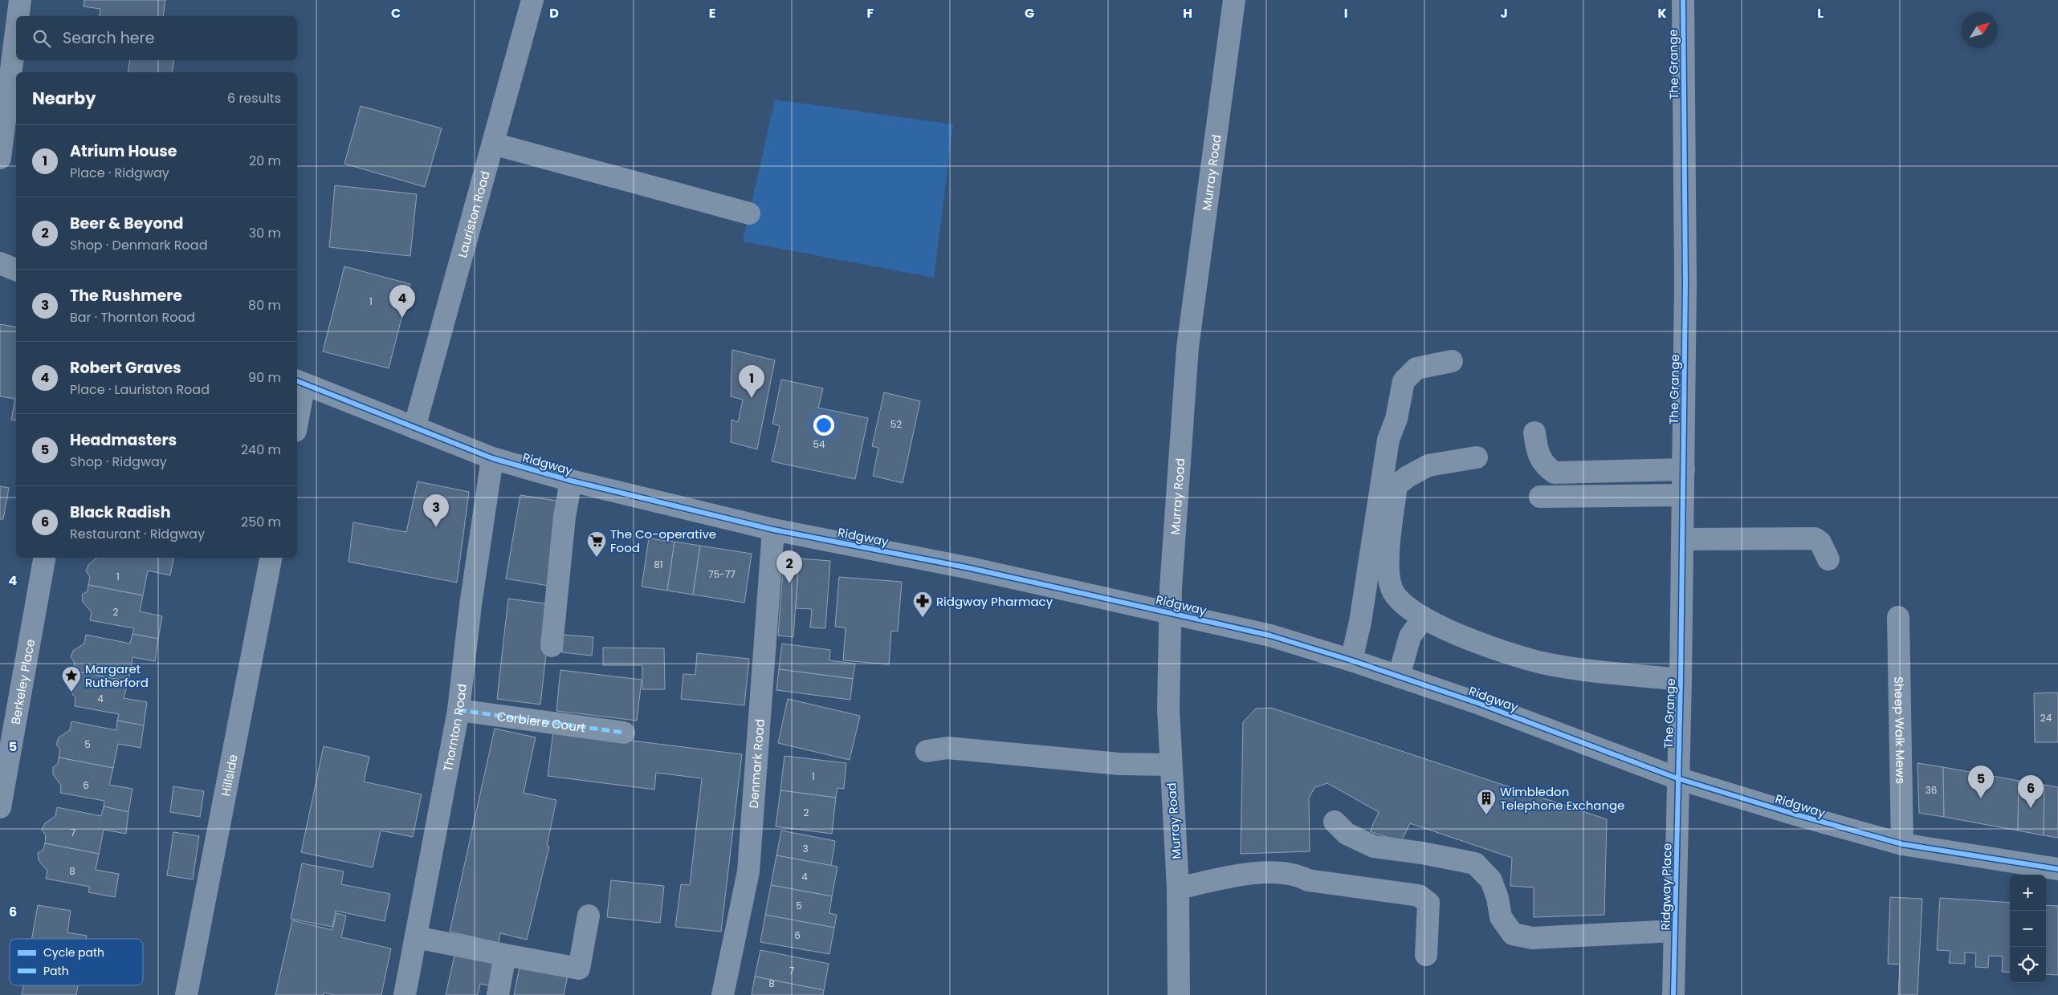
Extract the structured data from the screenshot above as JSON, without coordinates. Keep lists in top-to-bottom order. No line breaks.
{"streets":{"street":["The Grange","Murray Road","Lauriston Road","Ridgway","Berkeley Place","Corbiere Court","Thornton Road","Sheep Walk Mews","Denmark Road","Hillside","Ridgway Place"]},"crossings":[["The Grange","Ridgway"],["The Grange","Ridgway Place"],["Murray Road","Ridgway"],["Lauriston Road","Ridgway"],["Ridgway","Thornton Road"],["Ridgway","Sheep Walk Mews"],["Ridgway","Denmark Road"],["Ridgway","Ridgway Place"],["Corbiere Court","Thornton Road"]],"places":{"supermarket":["The Co-operative Food"],"pharmacy":["Ridgway Pharmacy"],"place":["Margaret Rutherford"],"building":["Wimbledon Telephone Exchange"]},"house_numbers":["1","52","54","81","75-77","1","2","4","24","5","1","6","36","2","7","3","8","4","5","6","7","8"],"legend":["Cycle path","Path"],"north":"top right","page":{"search":"Search here","heading":["Nearby","6 results"],"list":[{"mark":"1","name":"Atrium House","note":"Place · Ridgway","value":"20 m"},{"mark":"2","name":"Beer & Beyond","note":"Shop · Denmark Road","value":"30 m"},{"mark":"3","name":"The Rushmere","note":"Bar · Thornton Road","value":"80 m"},{"mark":"4","name":"Robert Graves","note":"Place · Lauriston Road","value":"90 m"},{"mark":"5","name":"Headmasters","note":"Shop · Ridgway","value":"240 m"},{"mark":"6","name":"Black Radish","note":"Restaurant · Ridgway","value":"250 m"}],"pins":["4","1","3","2","5","6"],"map_buttons":["+","−"]},"grid":{"columns":["C","D","E","F","G","H","I","J","K","L"],"rows":["4","5","6"]}}
